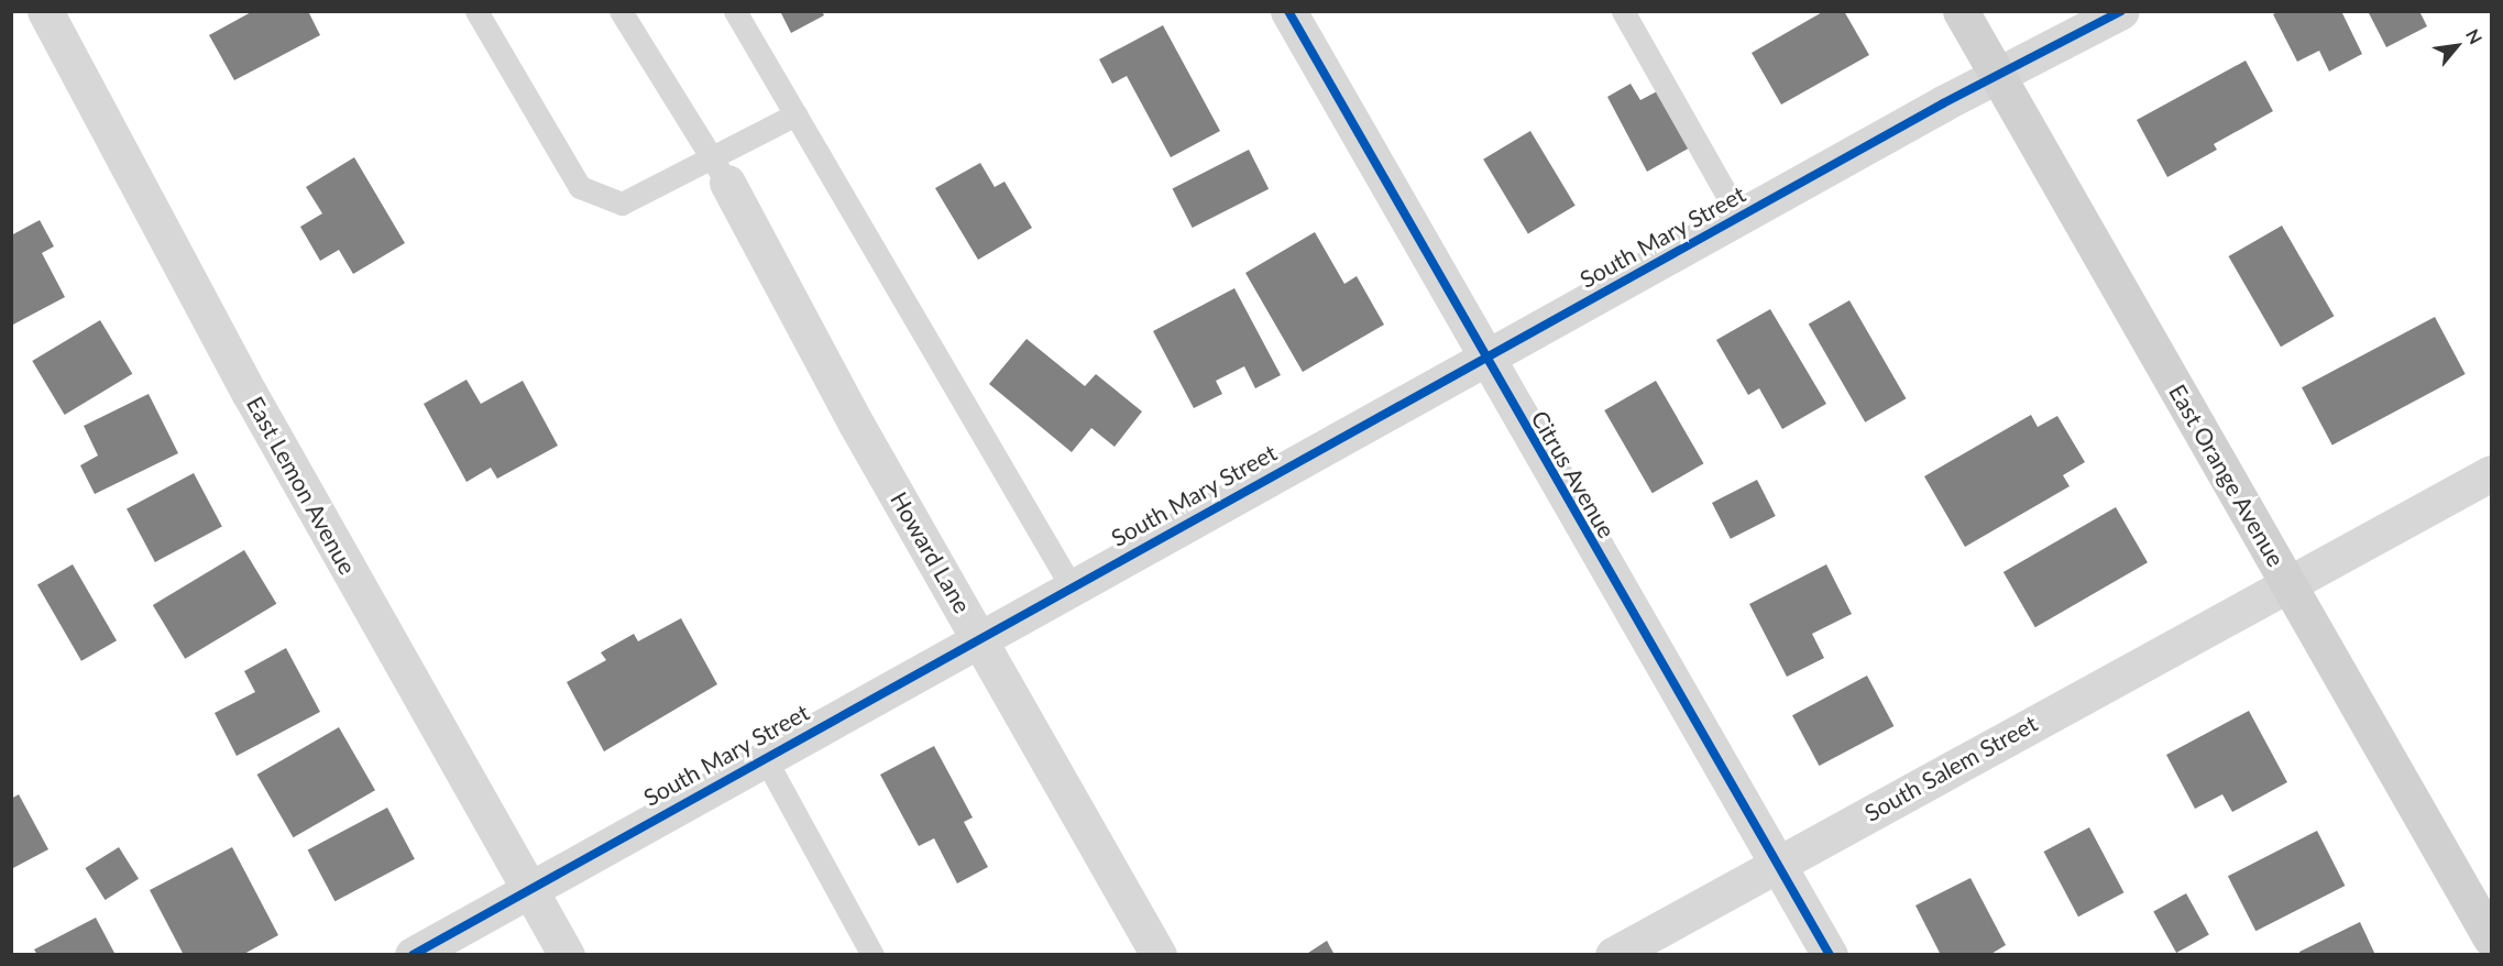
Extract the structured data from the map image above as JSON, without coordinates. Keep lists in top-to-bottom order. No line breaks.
{"streets":{"main road":["East Orange Avenue"],"street":["South Mary Street","Citrus Avenue","East Lemon Avenue","Howard Lane","South Salem Street"]},"crossings":[["South Mary Street","Citrus Avenue"],["South Mary Street","East Orange Avenue"],["South Mary Street","East Lemon Avenue"],["South Mary Street","Howard Lane"],["Citrus Avenue","South Salem Street"],["East Orange Avenue","South Salem Street"]],"north":"top right"}
